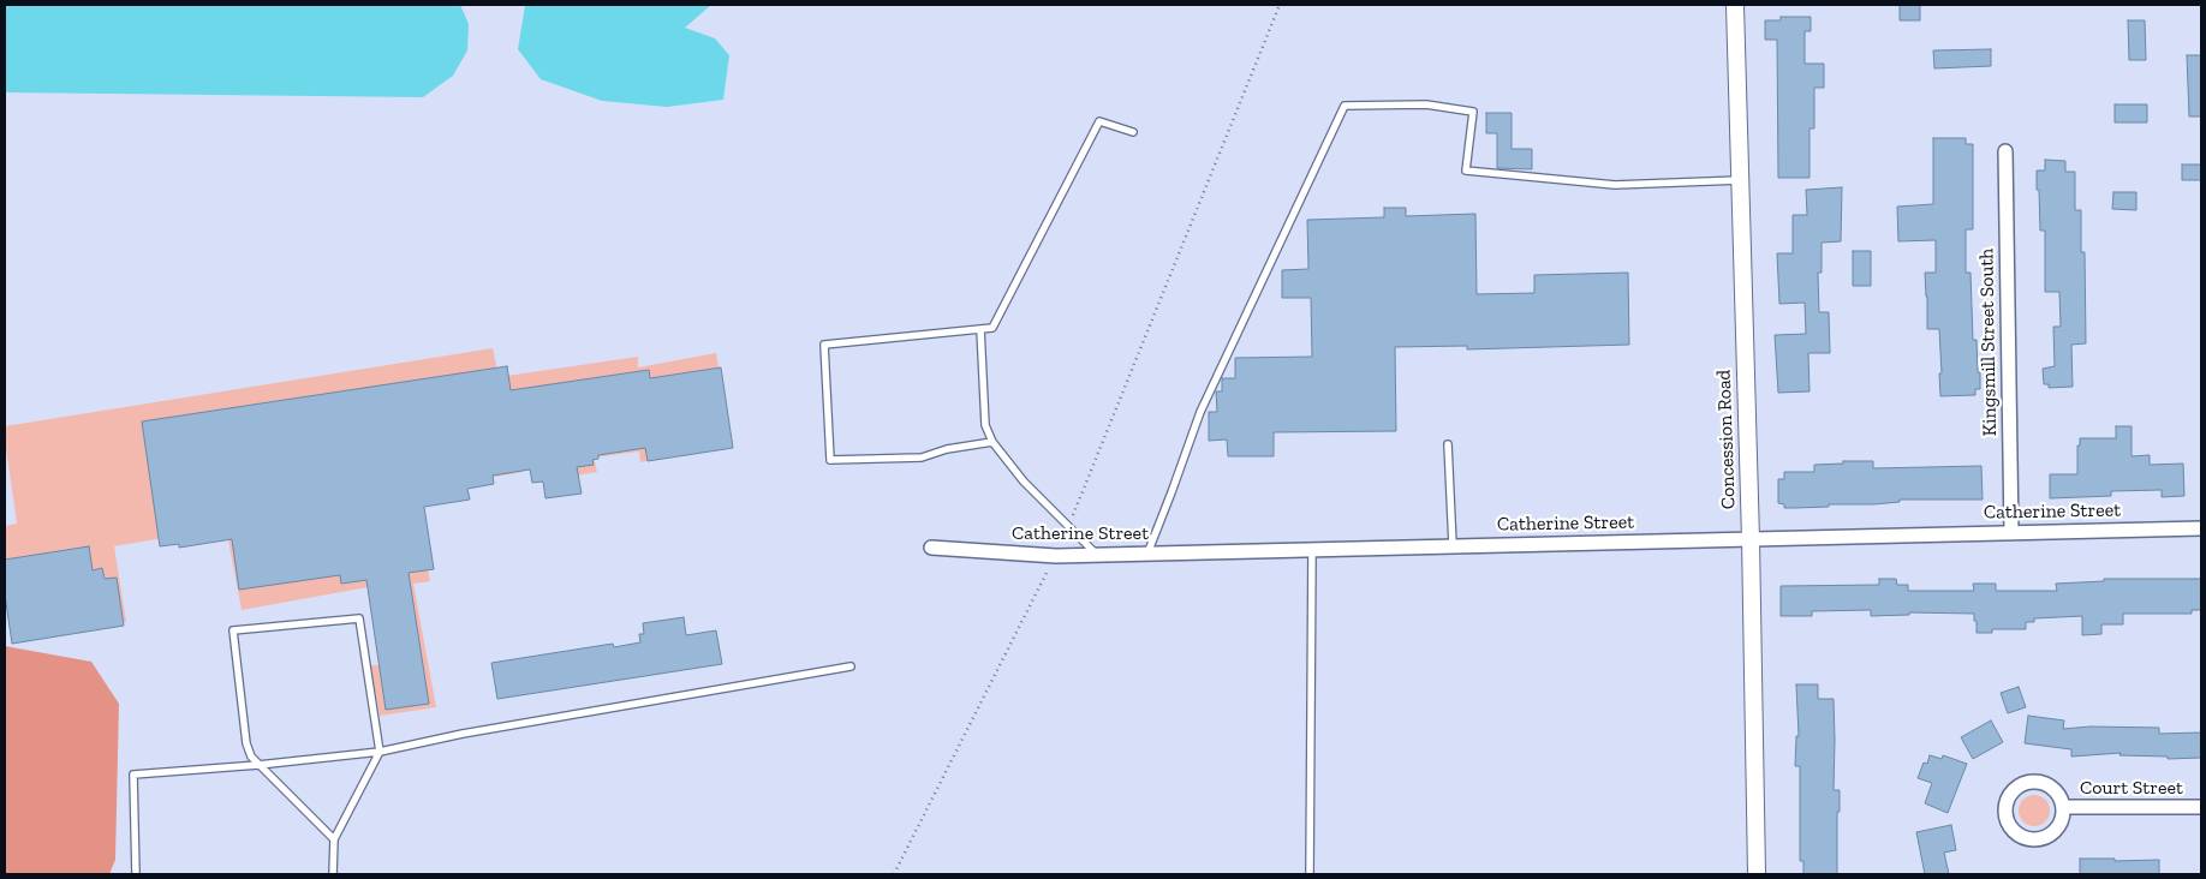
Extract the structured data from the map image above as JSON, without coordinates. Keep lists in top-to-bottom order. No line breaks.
{"streets":{"street":["Kingsmill Street South","Concession Road","Catherine Street","Court Street"]},"crossings":[["Kingsmill Street South","Catherine Street"],["Concession Road","Catherine Street"]]}
